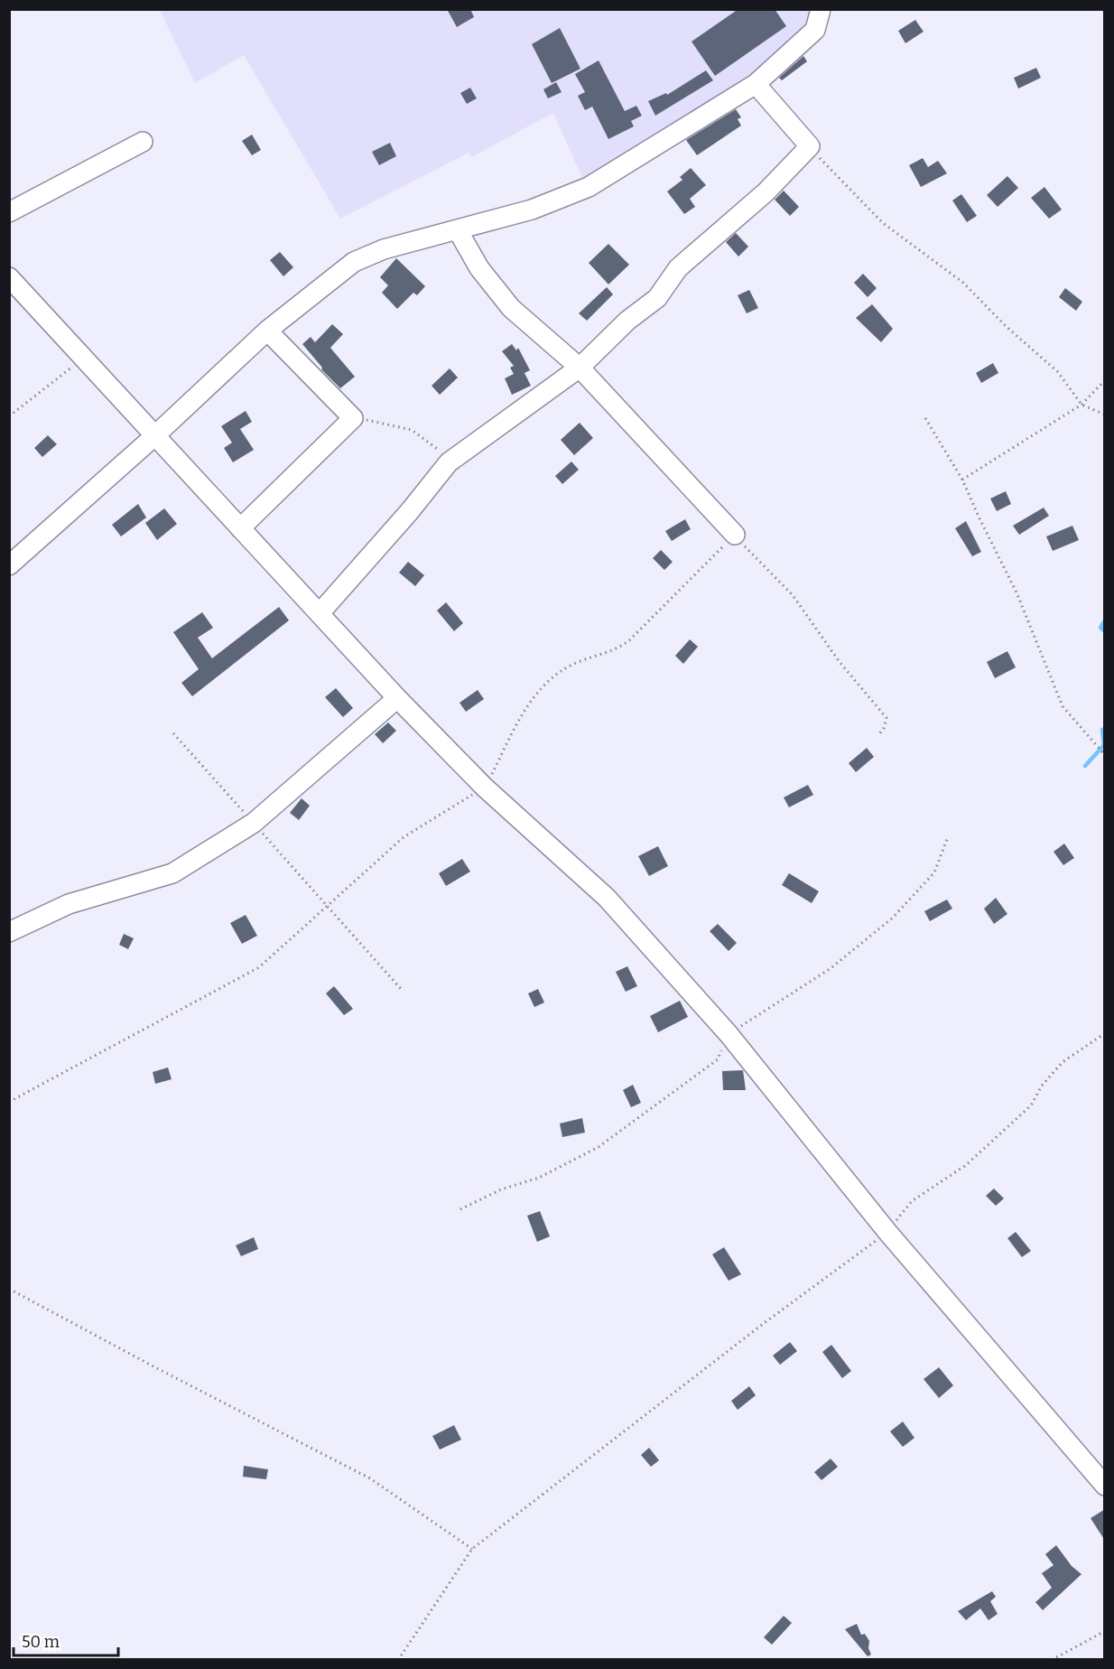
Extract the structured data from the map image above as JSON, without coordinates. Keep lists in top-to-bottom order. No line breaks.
{"scale_bar":"50 m"}
